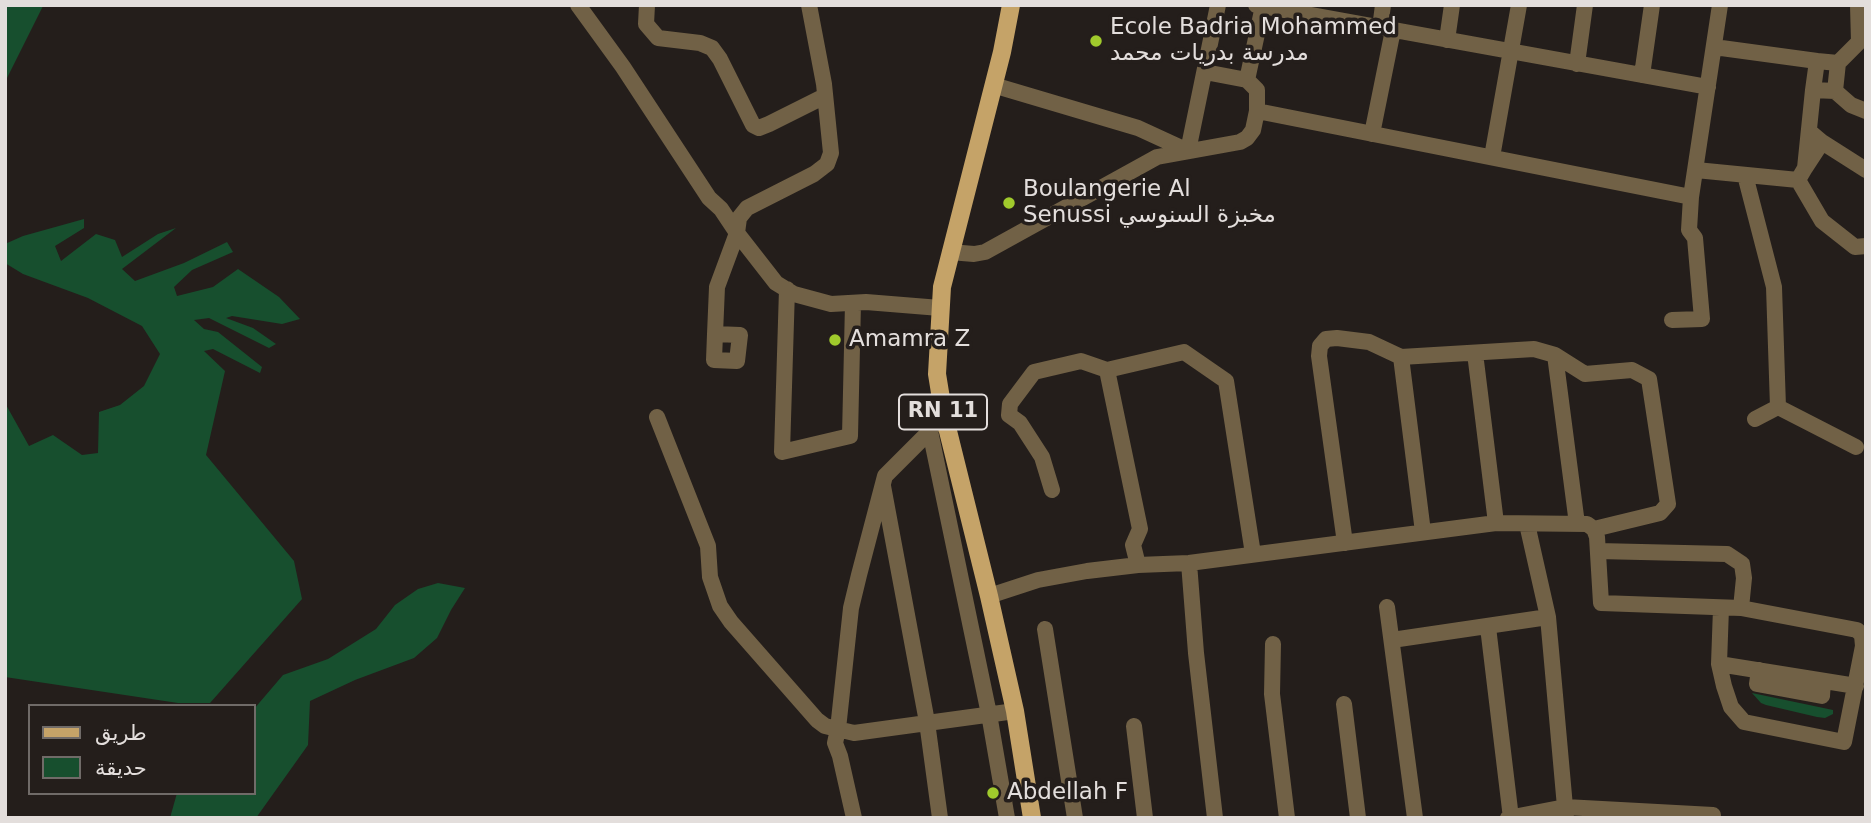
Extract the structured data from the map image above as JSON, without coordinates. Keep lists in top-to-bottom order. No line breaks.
{"streets":{"main road":["RN 11"]},"places":["Ecole Badria Mohammed مدرسة بدريات محمد","Boulangerie Al Senussi مخبزة السنوسي","Amamra Z","Abdellah F"],"legend":["طريق","حديقة"]}
